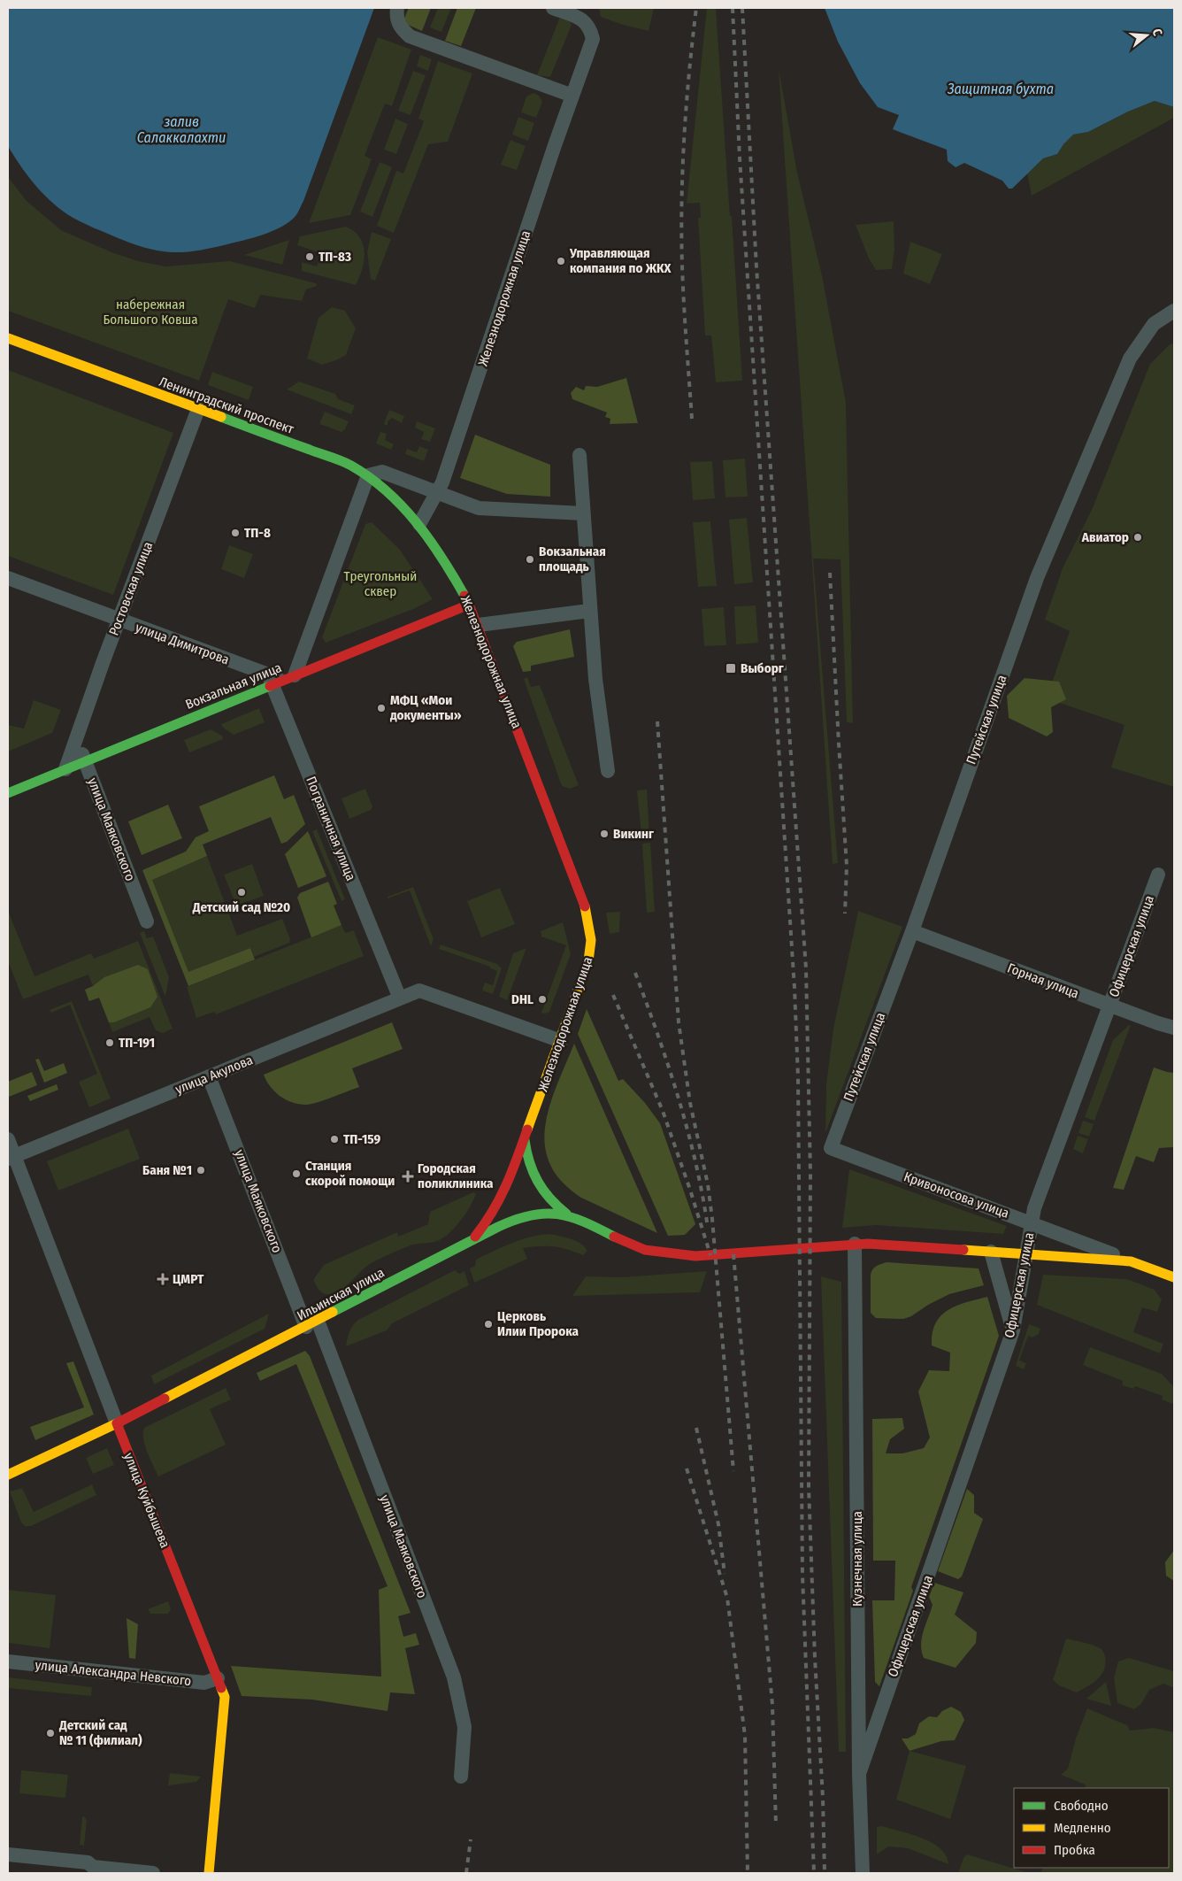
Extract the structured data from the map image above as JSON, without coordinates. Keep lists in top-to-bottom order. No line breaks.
{"streets":{"main road":["Железнодорожная улица","Ленинградский проспект","Вокзальная улица","Кривоносова улица","Ильинская улица","улица Куйбышева"],"street":["Ростовская улица","улица Димитрова","Путейская улица","Пограничная улица","улица Маяковского","Офицерская улица","Горная улица","улица Акулова","Кузнечная улица","улица Александра Невского"]},"crossings":[["Железнодорожная улица","Ленинградский проспект"],["Железнодорожная улица","Вокзальная улица"],["Железнодорожная улица","улица Акулова"],["Железнодорожная улица","Ильинская улица"],["Ленинградский проспект","Ростовская улица"],["Ростовская улица","улица Димитрова"],["Ростовская улица","Вокзальная улица"],["Ростовская улица","улица Маяковского"],["улица Димитрова","Вокзальная улица"],["улица Димитрова","Пограничная улица"],["Вокзальная улица","Пограничная улица"],["Вокзальная улица","улица Маяковского"],["Путейская улица","Горная улица"],["Путейская улица","Кривоносова улица"],["Пограничная улица","улица Акулова"],["улица Маяковского","улица Акулова"],["улица Маяковского","Ильинская улица"],["Офицерская улица","Горная улица"],["Офицерская улица","Кривоносова улица"],["Офицерская улица","Кузнечная улица"],["улица Акулова","улица Куйбышева"],["Кривоносова улица","Ильинская улица"],["Кривоносова улица","Кузнечная улица"],["Ильинская улица","улица Куйбышева"],["улица Куйбышева","улица Александра Невского"]],"water":["Защитная бухта","залив Салаккалахти"],"parks":["набережная Большого Ковша","Треугольный сквер"],"places":{"other":["ТП-83","Управляющая компания по ЖКХ","ТП-8","Авиатор","Вокзальная площадь","МФЦ «Мои документы»","Викинг","Детский сад №20","DHL","ТП-191","ТП-159","Баня №1","Станция скорой помощи","Церковь Илии Пророка","Детский сад № 11 (филиал)"],"transit":["Выборг"],"health":["Городская поликлиника","ЦМРТ"]},"legend":["Свободно","Медленно","Пробка"],"north":"right"}
